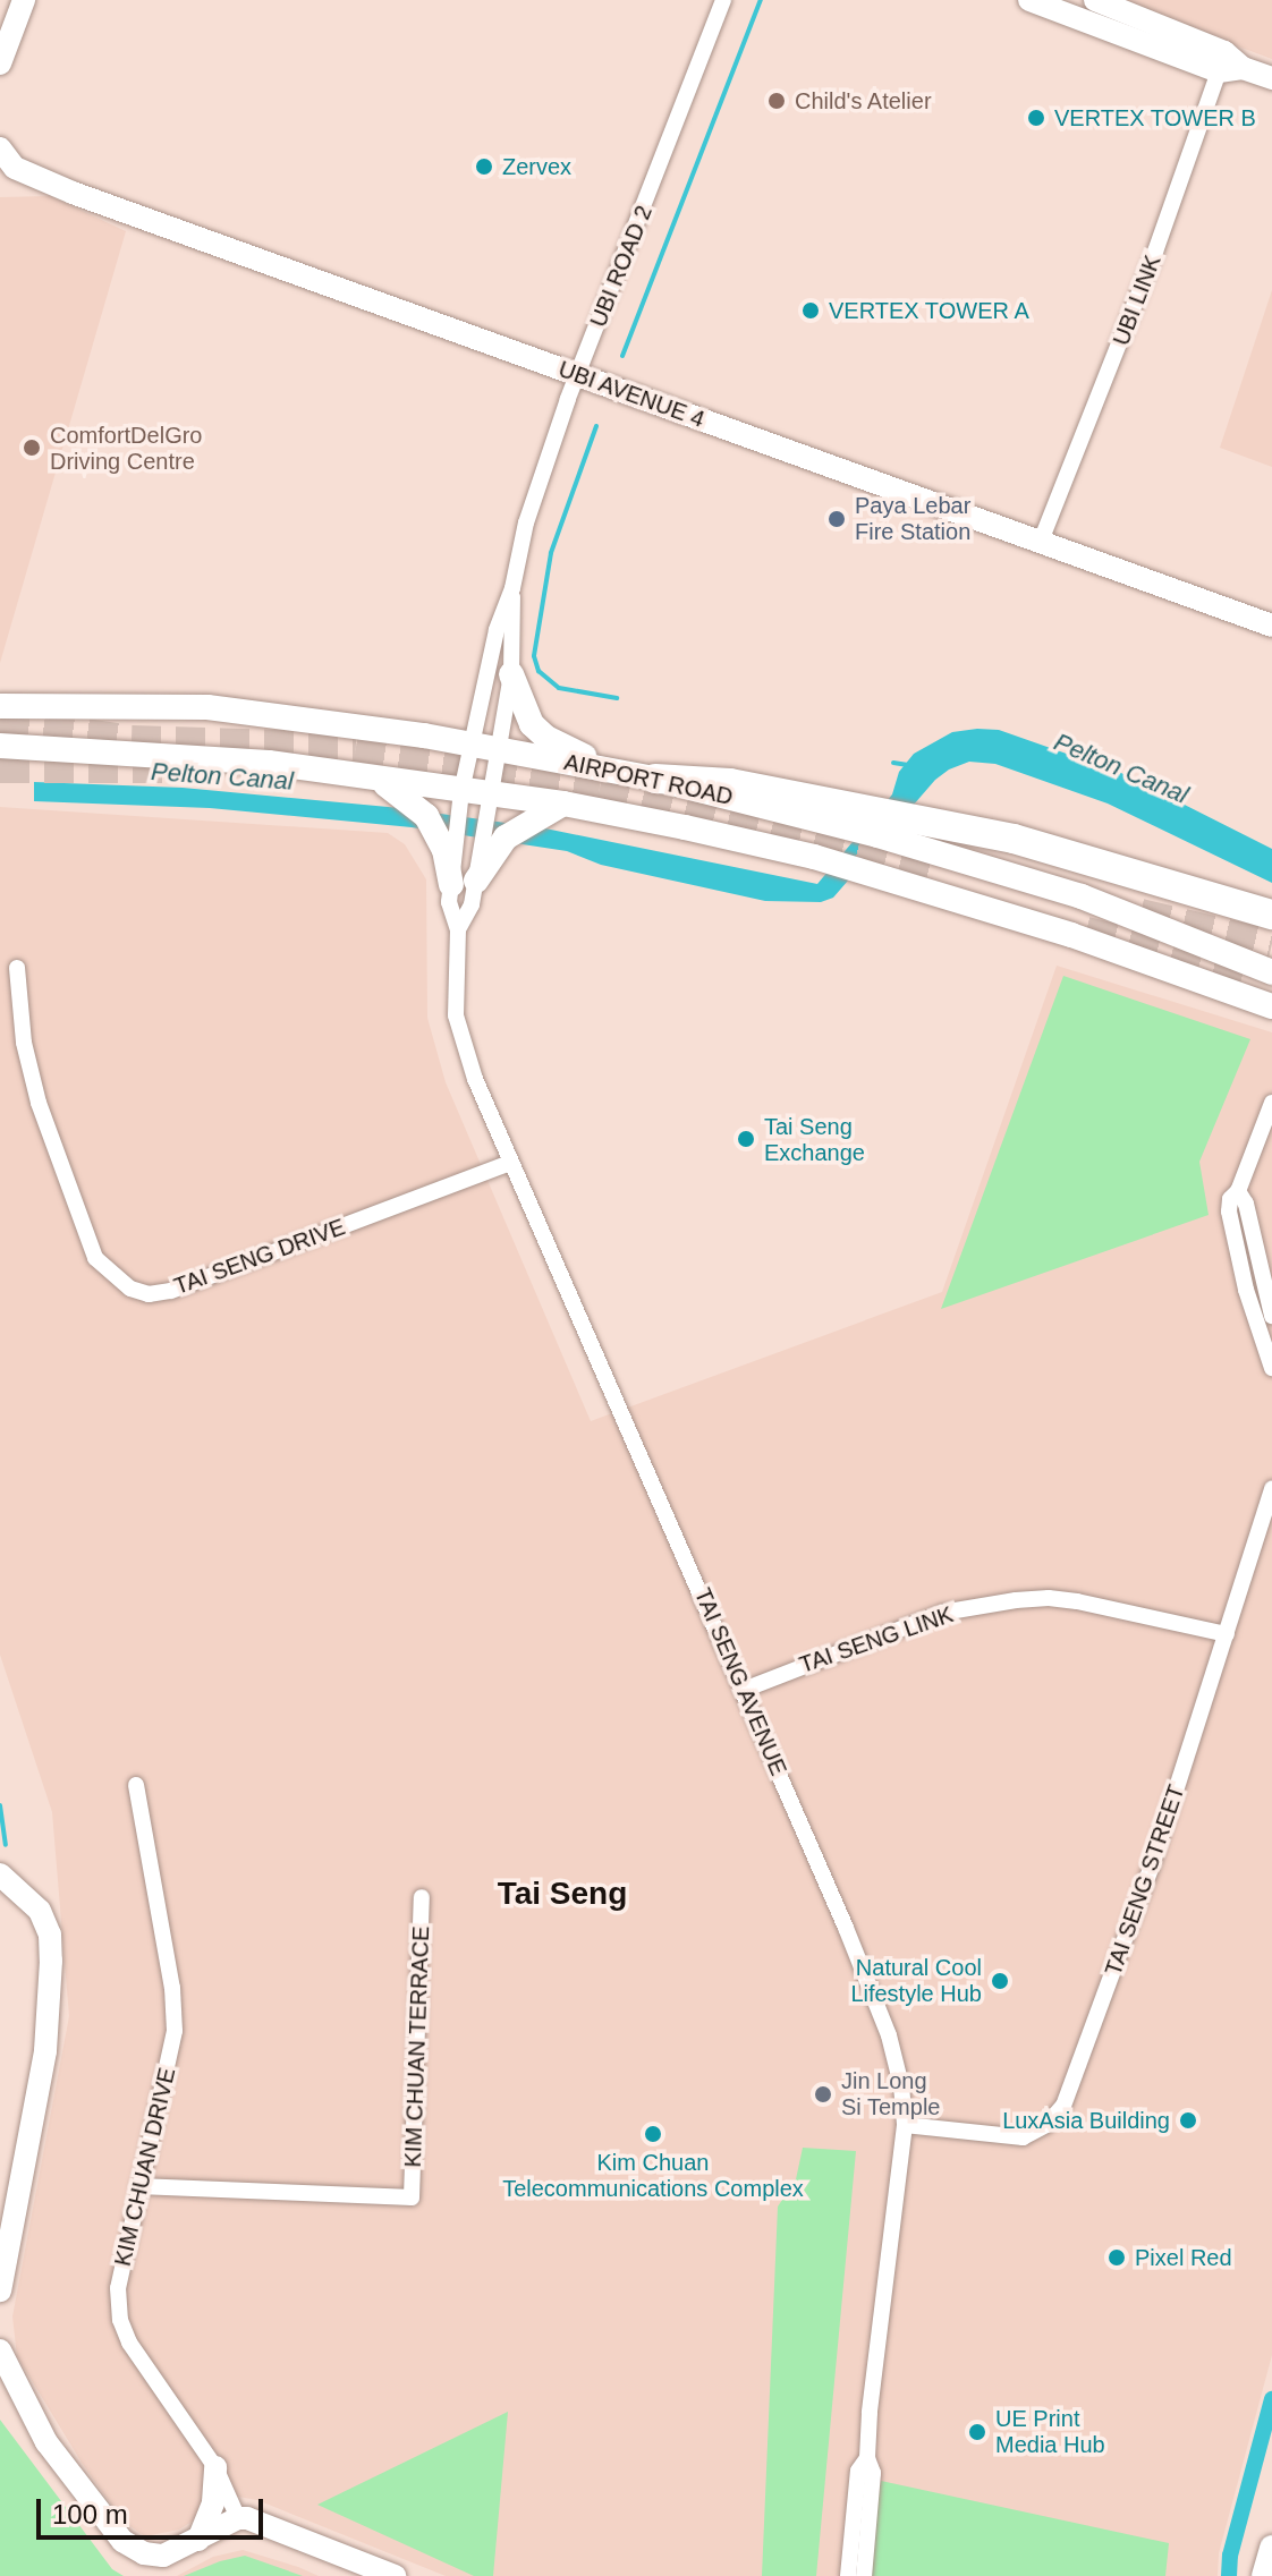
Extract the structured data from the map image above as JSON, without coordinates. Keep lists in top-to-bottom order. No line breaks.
{"streets":{"main road":["AIRPORT ROAD"],"street":["UBI ROAD 2","UBI LINK","UBI AVENUE 4","TAI SENG DRIVE","TAI SENG LINK","TAI SENG AVENUE","TAI SENG STREET","KIM CHUAN TERRACE","KIM CHUAN DRIVE"]},"crossings":[["UBI ROAD 2","UBI AVENUE 4"],["UBI ROAD 2","AIRPORT ROAD"],["UBI ROAD 2","TAI SENG AVENUE"],["UBI LINK","UBI AVENUE 4"],["AIRPORT ROAD","TAI SENG AVENUE"],["TAI SENG DRIVE","TAI SENG AVENUE"],["TAI SENG LINK","TAI SENG AVENUE"],["TAI SENG LINK","TAI SENG STREET"],["TAI SENG AVENUE","TAI SENG STREET"],["KIM CHUAN TERRACE","KIM CHUAN DRIVE"]],"districts":["Tai Seng"],"water":["Pelton Canal"],"places":["Child's Atelier","VERTEX TOWER B","Zervex","VERTEX TOWER A","ComfortDelGro Driving Centre","Paya Lebar Fire Station","Tai Seng Exchange","Natural Cool Lifestyle Hub","Jin Long Si Temple","LuxAsia Building","Kim Chuan Telecommunications Complex","Pixel Red","UE Print Media Hub"],"scale_bar":"100 m"}
